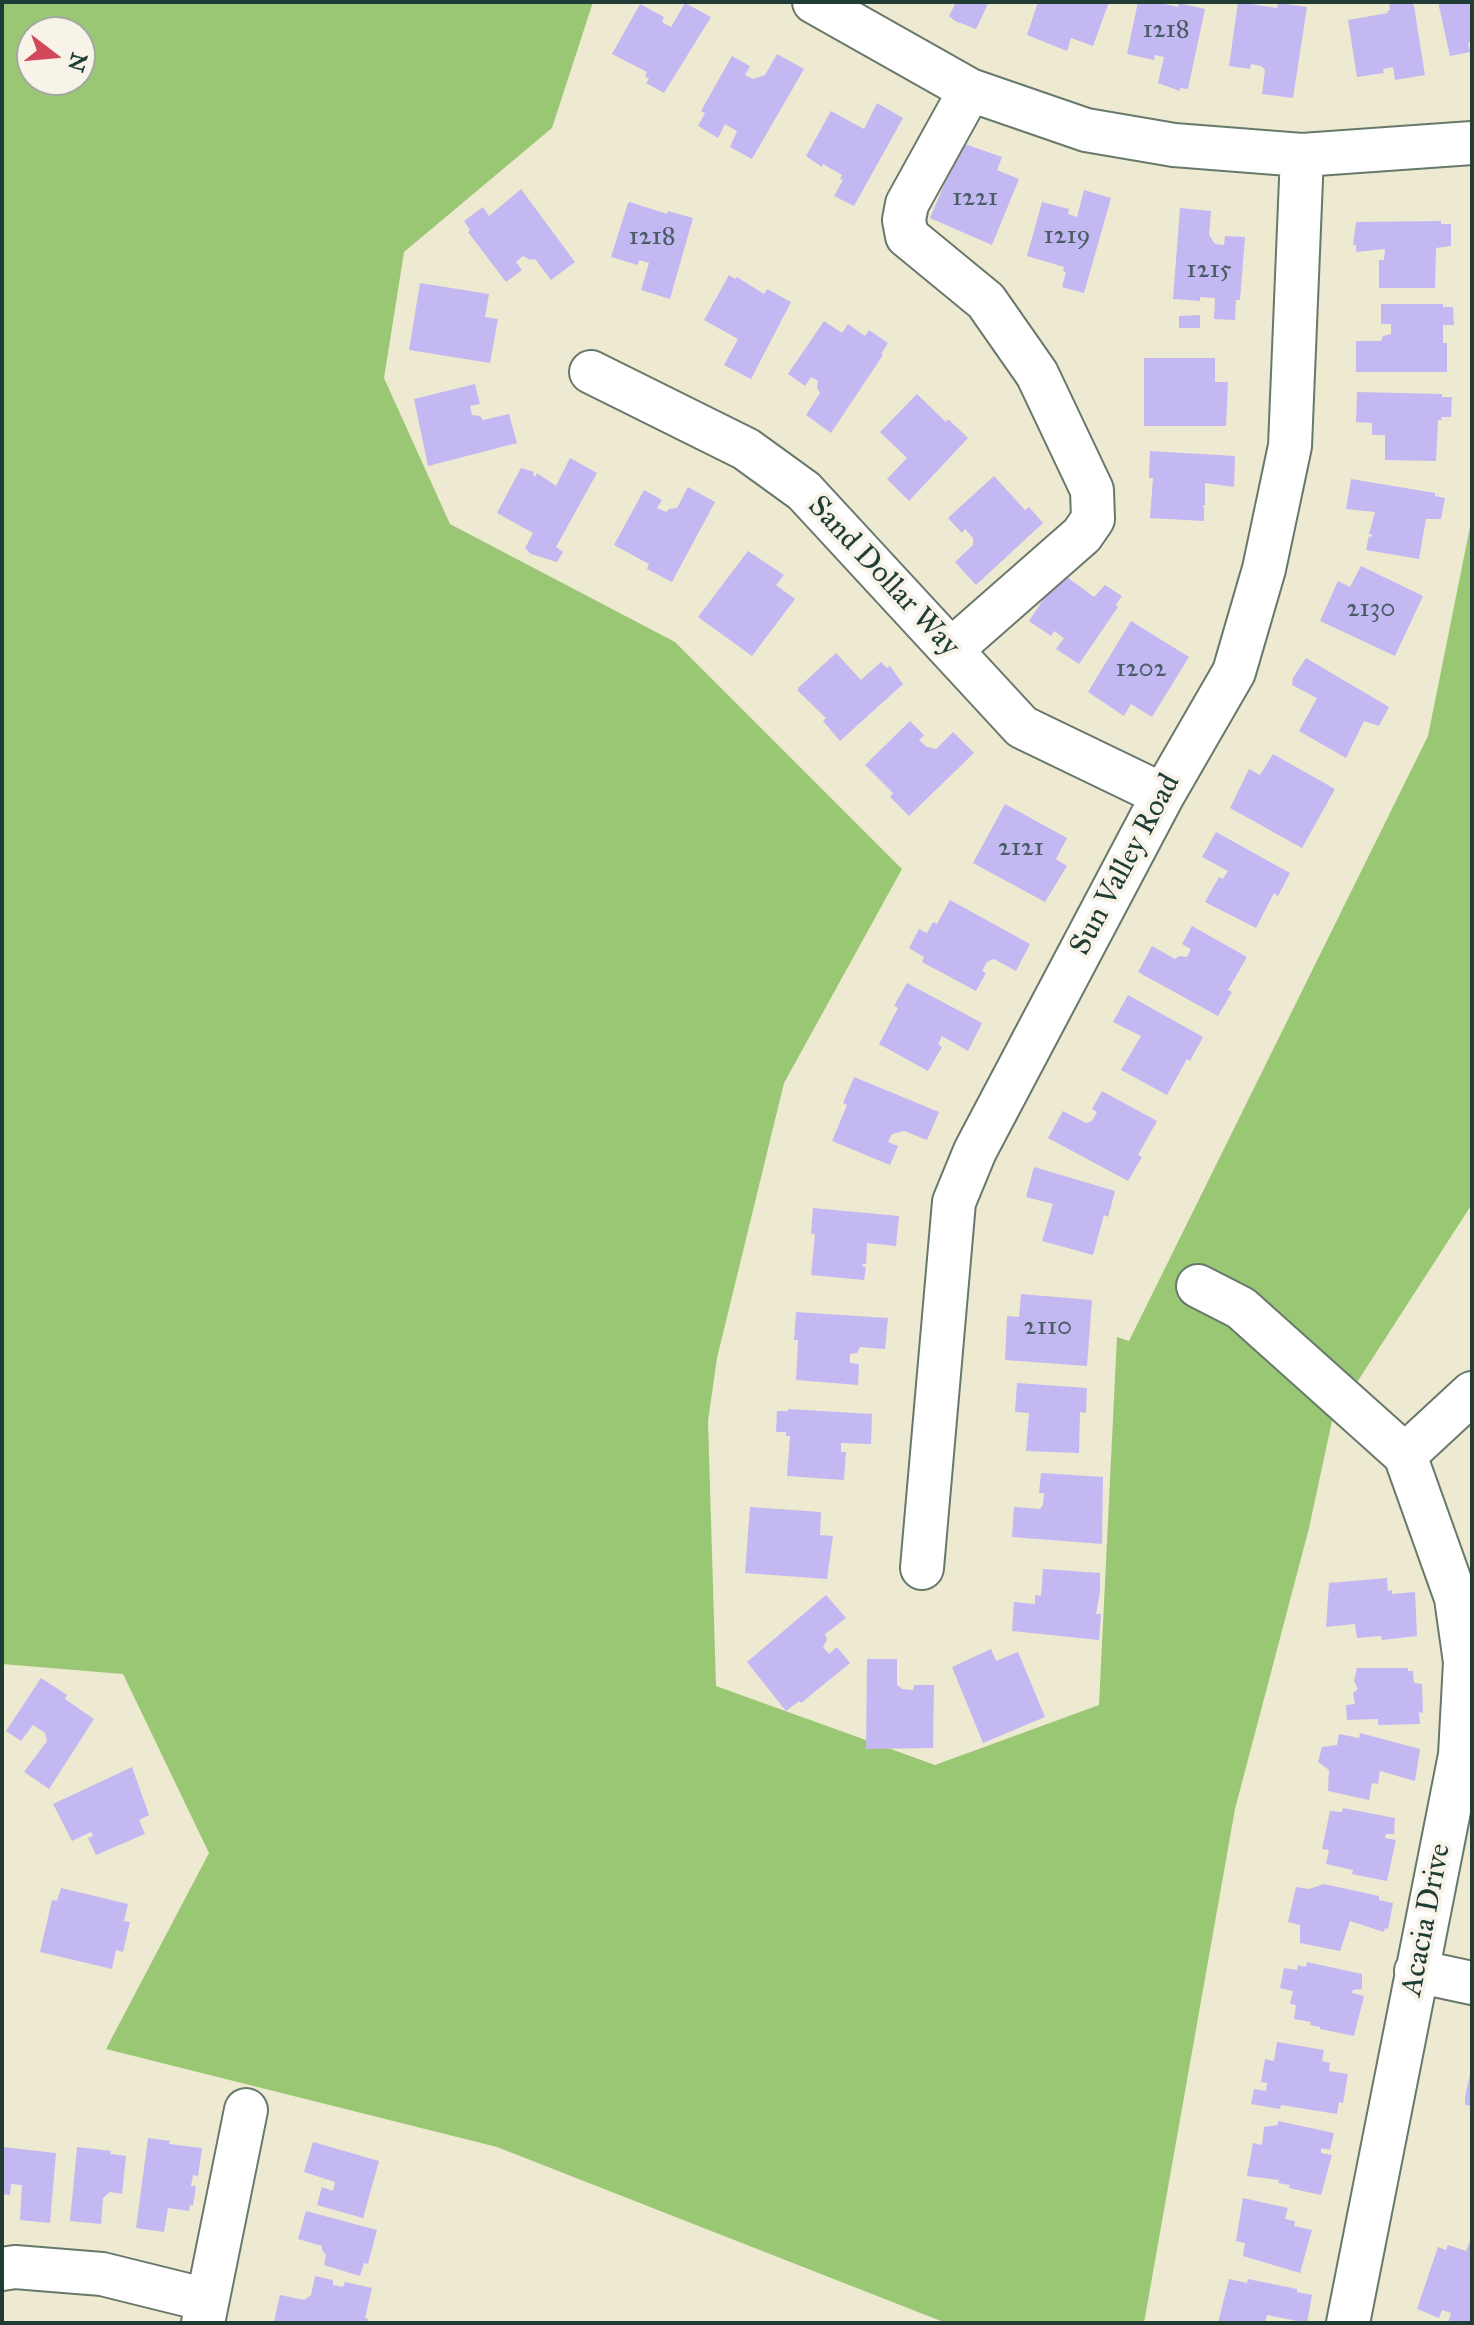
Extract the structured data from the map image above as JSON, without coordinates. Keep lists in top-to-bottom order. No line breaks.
{"streets":{"street":["Sand Dollar Way","Sun Valley Road","Acacia Drive"]},"crossings":[["Sand Dollar Way","Sun Valley Road"]],"house_numbers":["1218","1221","1219","1218","1215","2130","1202","2121","2110"],"north":"right"}
